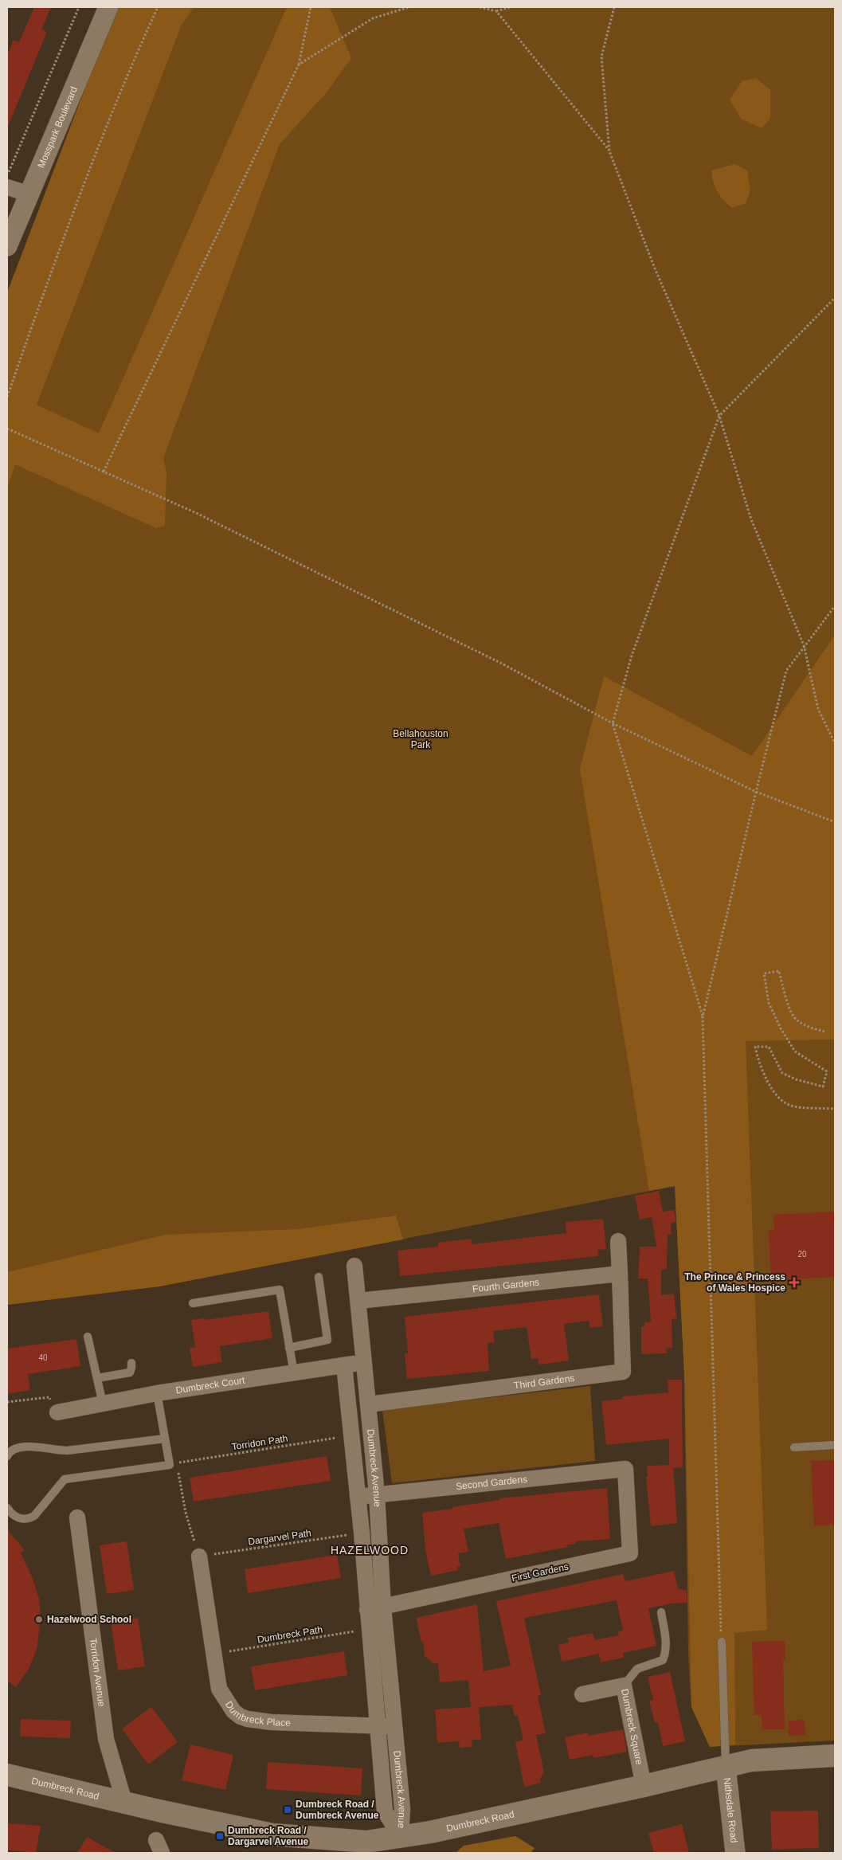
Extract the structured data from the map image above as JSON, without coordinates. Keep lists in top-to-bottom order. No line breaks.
{"streets":{"main road":["Dumbreck Road"],"street":["Mosspark Boulevard","Fourth Gardens","Third Gardens","Dumbreck Court","Dumbreck Avenue","Second Gardens","First Gardens","Torridon Avenue","Dumbreck Place","Dumbreck Square","Nithsdale Road"],"path":["Torridon Path","Dargarvel Path","Dumbreck Path"]},"crossings":[["Fourth Gardens","Third Gardens"],["Fourth Gardens","Dumbreck Avenue"],["Third Gardens","Dumbreck Avenue"],["Dumbreck Court","Dumbreck Avenue"],["Torridon Path","Dumbreck Avenue"],["Dumbreck Avenue","Second Gardens"],["Dumbreck Avenue","Dargarvel Path"],["Dumbreck Avenue","First Gardens"],["Dumbreck Avenue","Dumbreck Path"],["Dumbreck Avenue","Dumbreck Place"],["Dumbreck Avenue","Dumbreck Road"],["Second Gardens","First Gardens"],["Dargarvel Path","Dumbreck Place"],["Dumbreck Path","Dumbreck Place"],["Torridon Avenue","Dumbreck Road"],["Dumbreck Square","Dumbreck Road"],["Dumbreck Road","Nithsdale Road"]],"districts":["HAZELWOOD"],"parks":["Bellahouston Park"],"places":{"health":["The Prince & Princess of Wales Hospice"],"other":["Hazelwood School"],"transit":["Dumbreck Road / Dumbreck Avenue","Dumbreck Road / Dargarvel Avenue"]},"house_numbers":["20","40"]}
